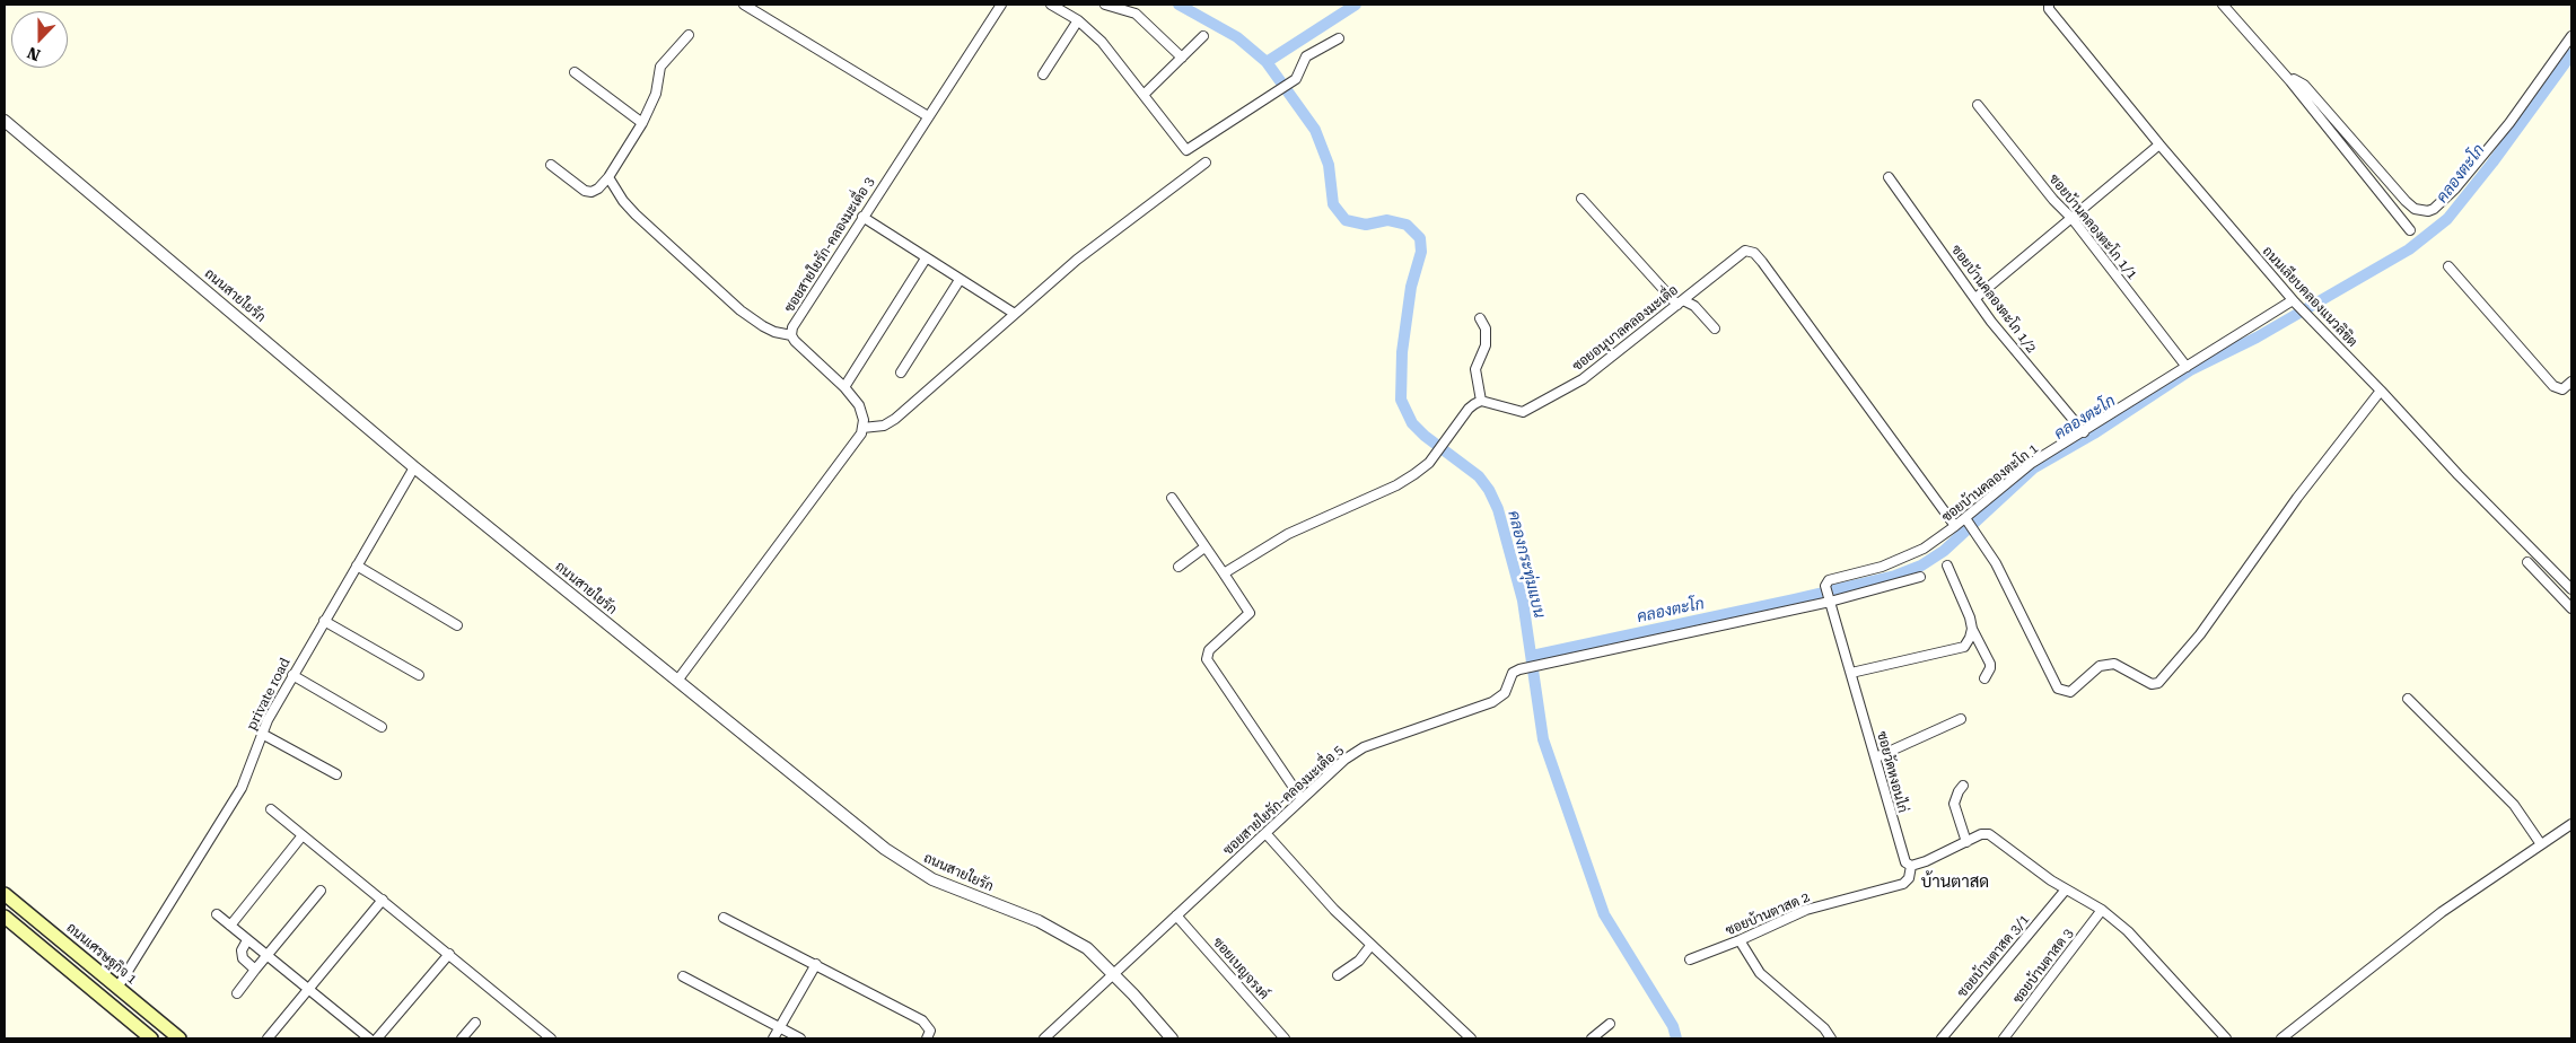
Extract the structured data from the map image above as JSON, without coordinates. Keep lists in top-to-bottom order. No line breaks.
{"streets":{"main road":["ถนนเศรษฐกิจ 1"],"street":["ซอยบ้านคลองตะโก 1/1","ซอยสายใยรัก-คลองมะเดื่อ 3","ถนนสายใยรัก","ถนนเลียบคลองแนวลิขิต","ซอยบ้านคลองตะโก 1/2","ซอยอนุบาลคลองมะเดื่อ","ซอยบ้านคลองตะโก 1","private road","ซอยวัดหงอนไก่","ซอยสายใยรัก-คลองมะเดื่อ 5","ซอยบ้านตาสด 2","ซอยบ้านตาสด 3/1","ซอยบ้านตาสด 3","ซอยเบญจรงค์"]},"crossings":[["ซอยบ้านคลองตะโก 1/1","ซอยบ้านคลองตะโก 1"],["ถนนสายใยรัก","private road"],["ถนนสายใยรัก","ซอยสายใยรัก-คลองมะเดื่อ 5"],["ถนนเลียบคลองแนวลิขิต","ซอยบ้านคลองตะโก 1"],["ซอยบ้านคลองตะโก 1/2","ซอยบ้านคลองตะโก 1"],["ซอยอนุบาลคลองมะเดื่อ","ซอยบ้านคลองตะโก 1"],["ซอยบ้านคลองตะโก 1","ซอยวัดหงอนไก่"],["ซอยบ้านคลองตะโก 1","ซอยสายใยรัก-คลองมะเดื่อ 5"],["private road","ถนนเศรษฐกิจ 1"],["ซอยวัดหงอนไก่","ซอยสายใยรัก-คลองมะเดื่อ 5"],["ซอยวัดหงอนไก่","ซอยบ้านตาสด 2"],["ซอยสายใยรัก-คลองมะเดื่อ 5","ซอยเบญจรงค์"]],"districts":["บ้านตาสด"],"water":["คลองตะโก","คลองกระทุ่มแบน"],"north":"bottom"}
